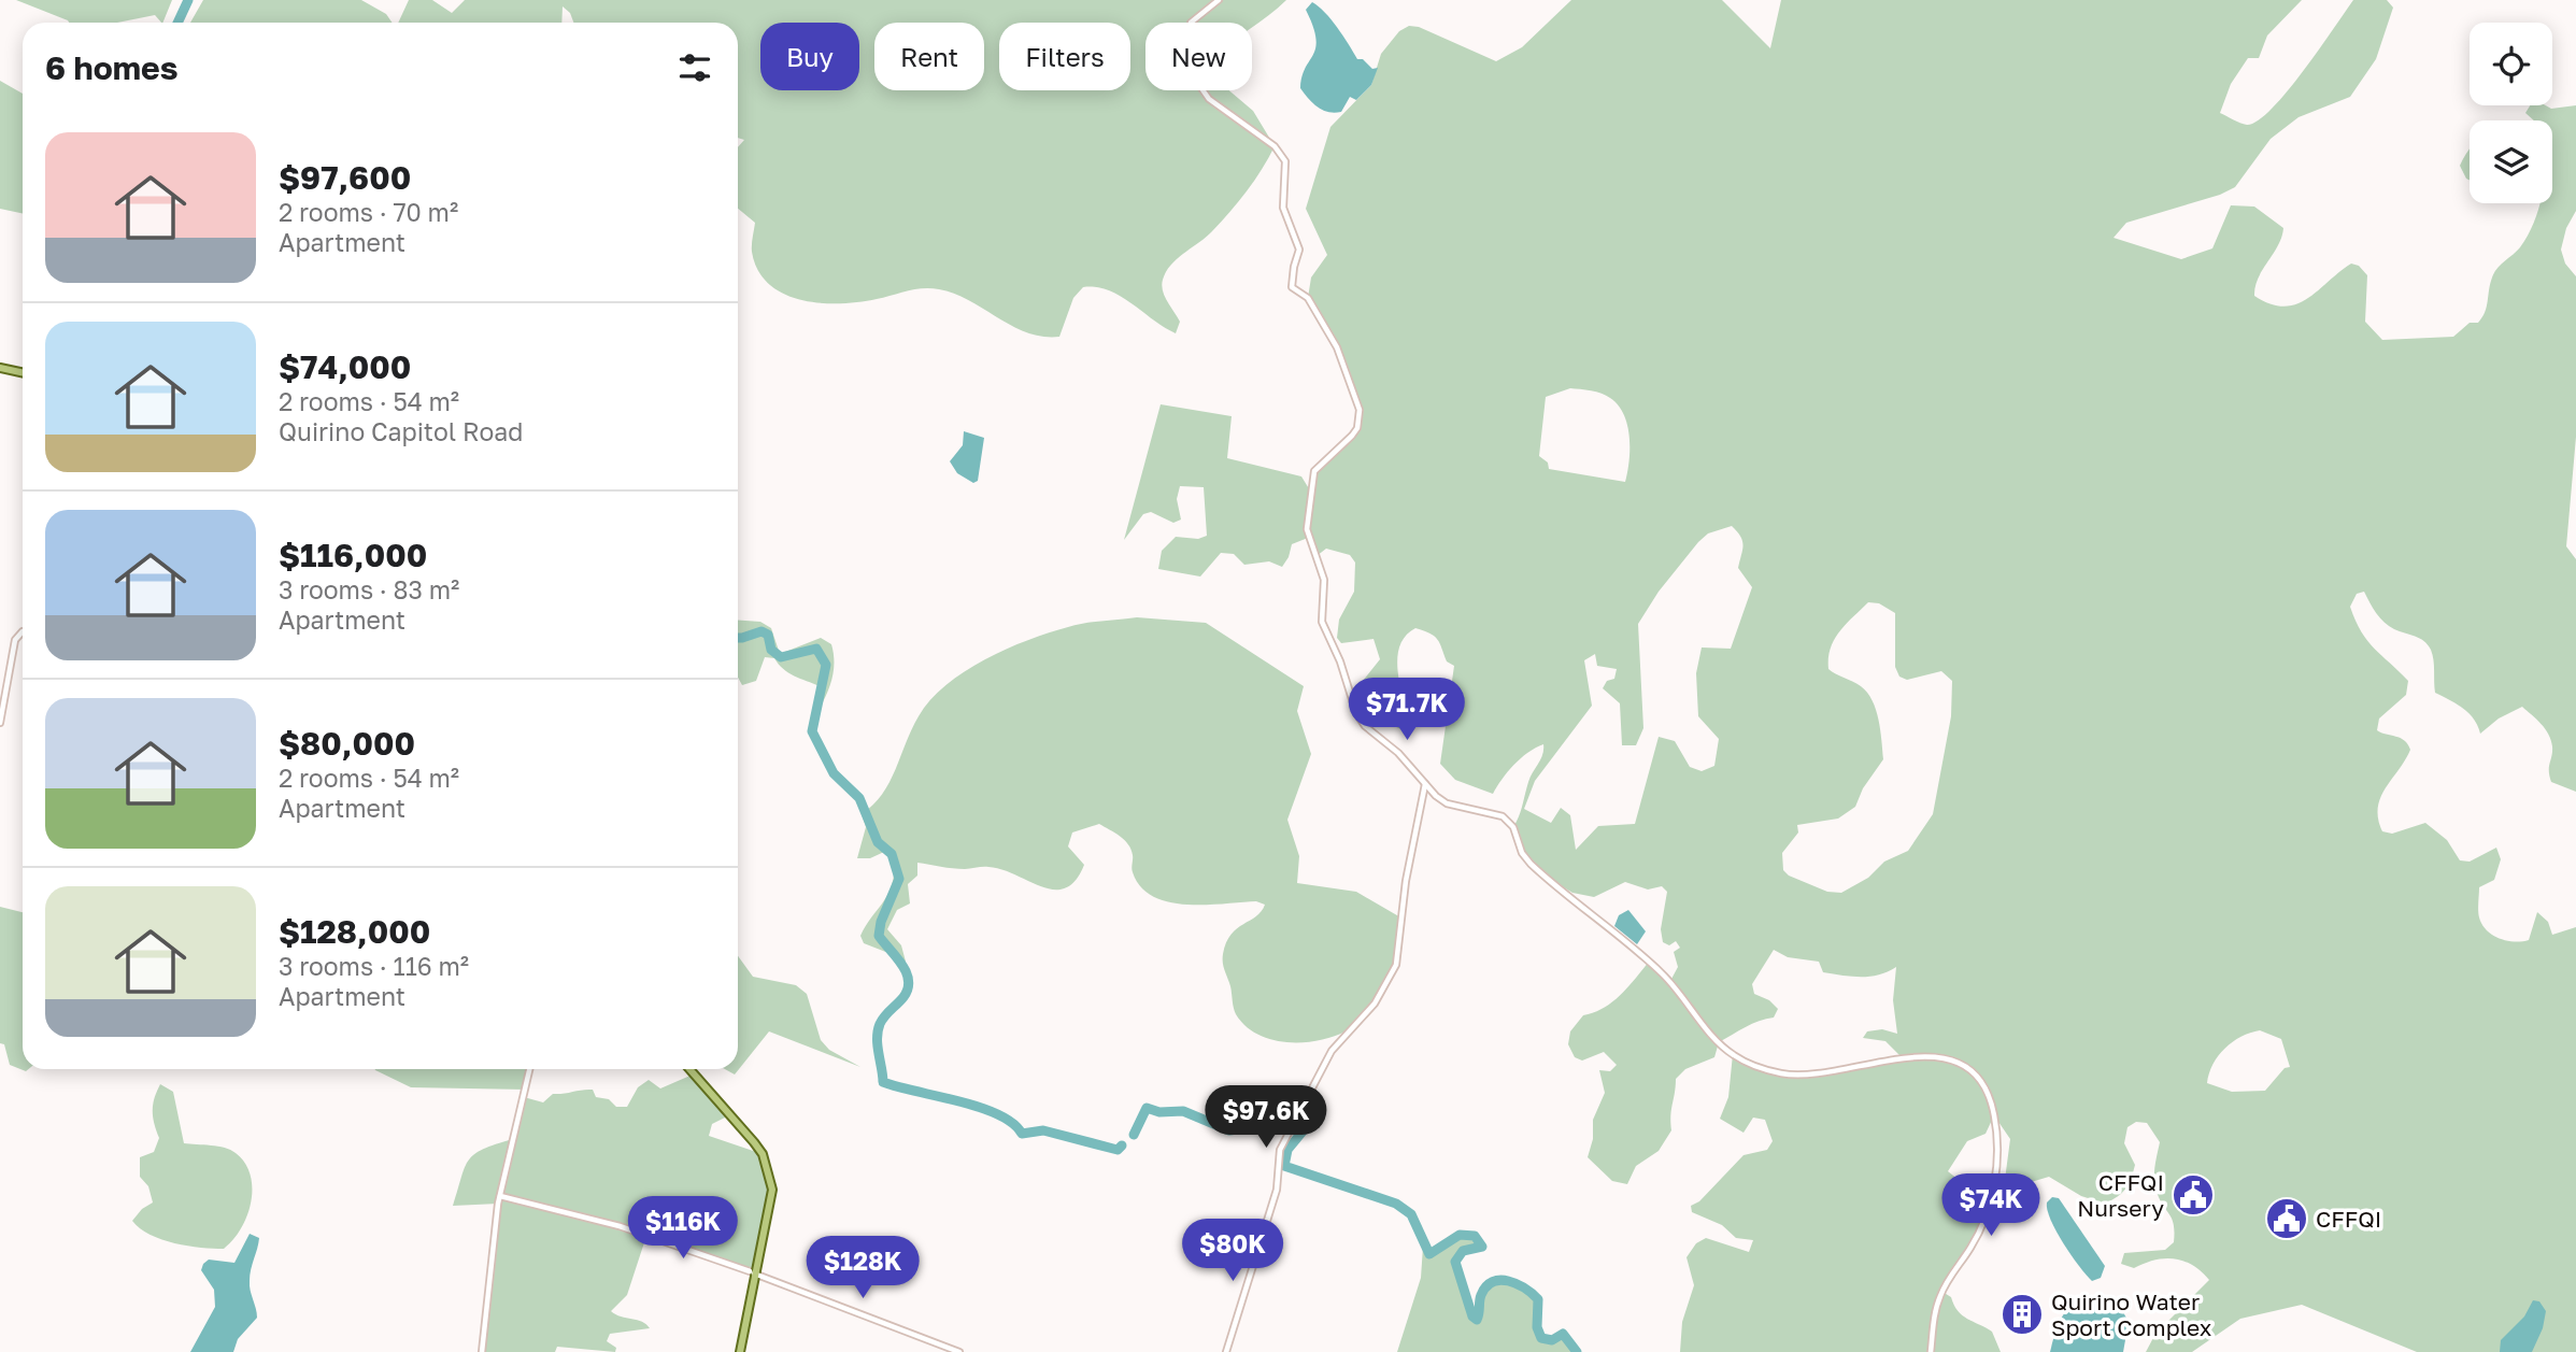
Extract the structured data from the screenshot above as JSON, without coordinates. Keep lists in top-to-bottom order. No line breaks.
{"places":{"public building":["CFFQI Nursery","CFFQI"],"building":["Quirino Water Sport Complex"]},"page":{"chip":["Buy","Rent","Filters","New"],"heading":"6 homes","list":[{"name":"$97,600","note":"2 rooms · 70 m² · Apartment"},{"name":"$74,000","note":"2 rooms · 54 m² · Quirino Capitol Road"},{"name":"$116,000","note":"3 rooms · 83 m² · Apartment"},{"name":"$80,000","note":"2 rooms · 54 m² · Apartment"},{"name":"$128,000","note":"3 rooms · 116 m² · Apartment"}],"price":["$71.7K","$97.6K","$74K","$116K","$80K","$128K"]}}
